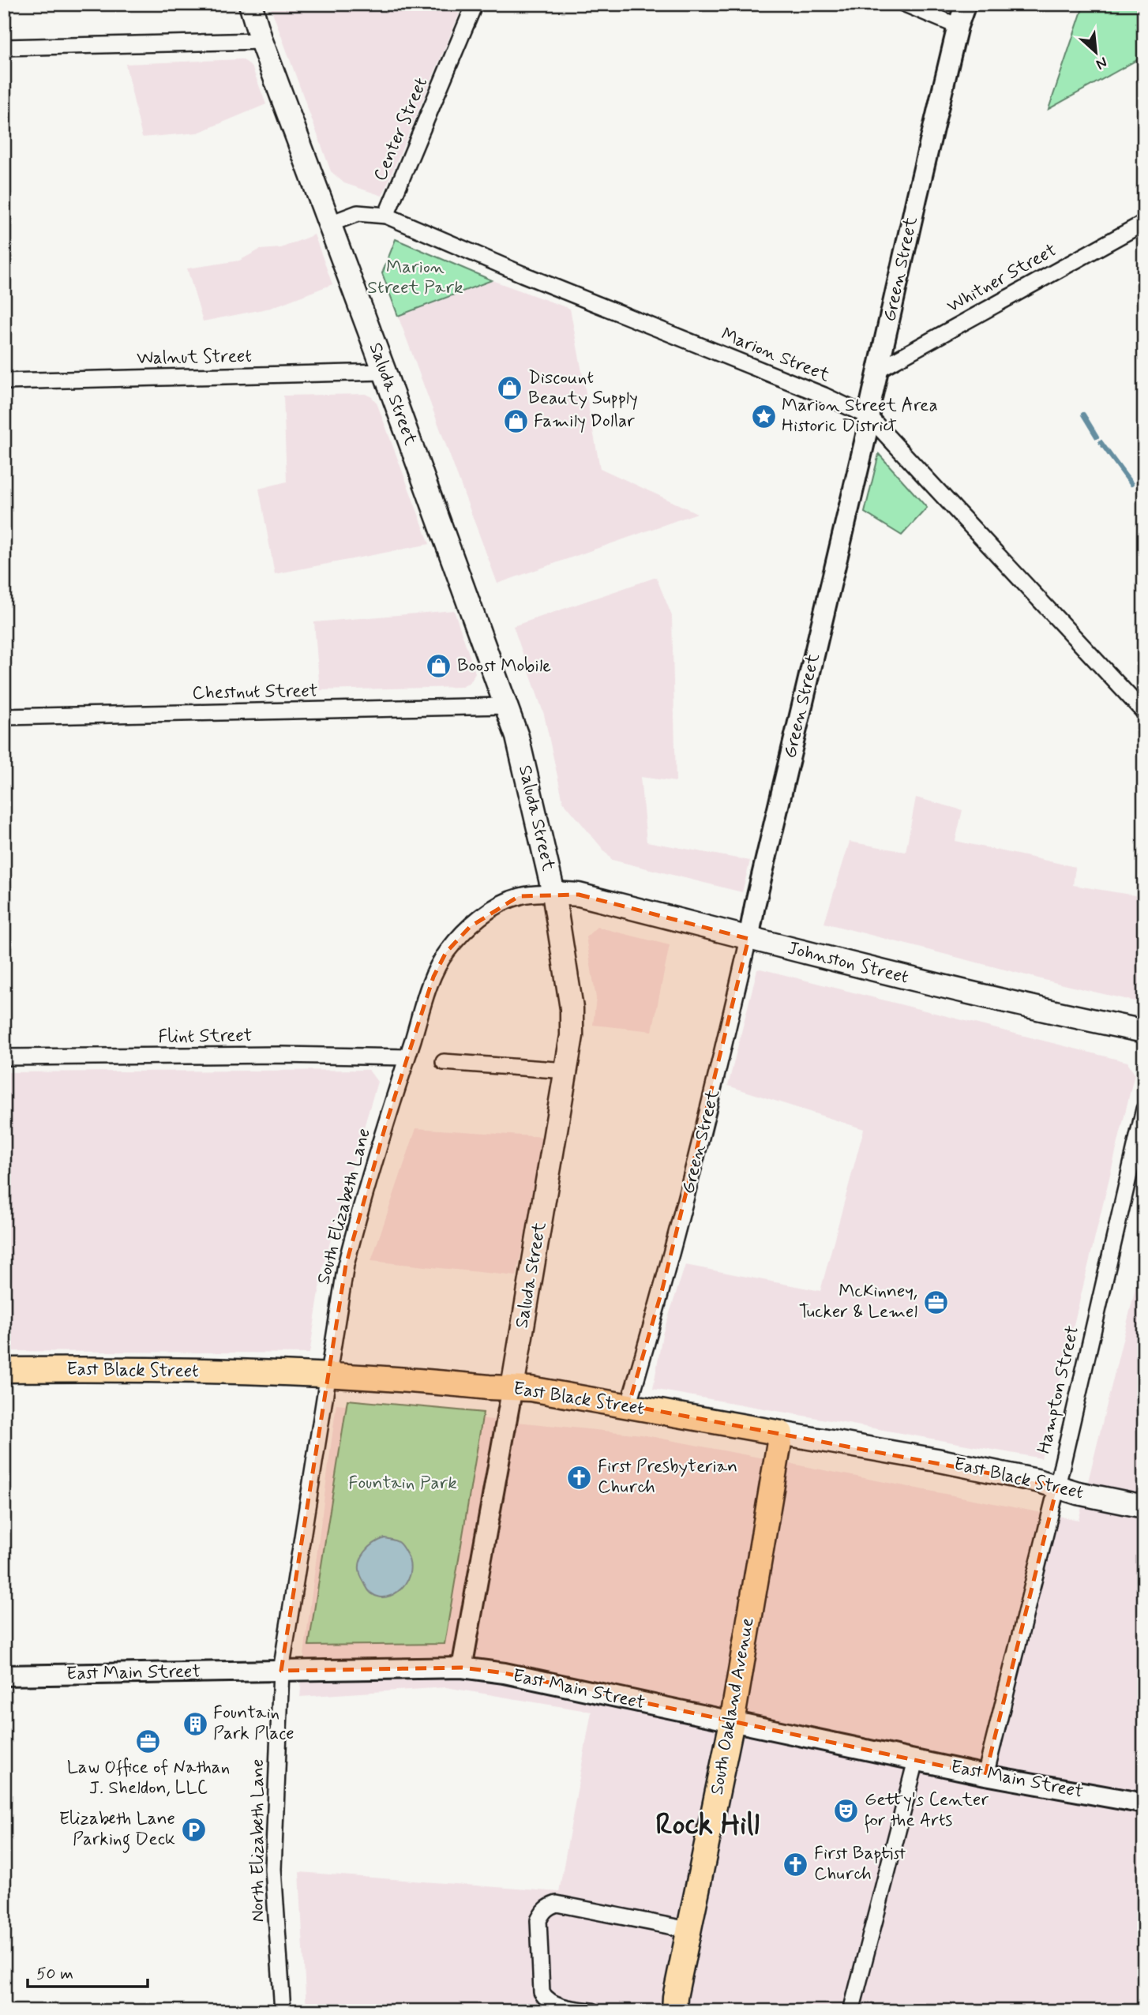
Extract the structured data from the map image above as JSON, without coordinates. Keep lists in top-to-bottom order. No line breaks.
{"streets":{"main road":["Saluda Street","Johnston Street","East Black Street","South Oakland Avenue"],"street":["Center Street","Green Street","Whitner Street","Marion Street","Walnut Street","Chestnut Street","Flint Street","South Elizabeth Lane","Hampton Street","East Main Street","North Elizabeth Lane"]},"crossings":[["Center Street","Marion Street"],["Green Street","Whitner Street"],["Green Street","Marion Street"],["Green Street","Johnston Street"],["Green Street","East Black Street"],["Walnut Street","Saluda Street"],["Saluda Street","Chestnut Street"],["Saluda Street","Johnston Street"],["Saluda Street","South Elizabeth Lane"],["Saluda Street","East Black Street"],["Saluda Street","East Main Street"],["Johnston Street","South Elizabeth Lane"],["Flint Street","South Elizabeth Lane"],["South Elizabeth Lane","East Black Street"],["South Elizabeth Lane","East Main Street"],["South Elizabeth Lane","North Elizabeth Lane"],["East Black Street","Hampton Street"],["East Black Street","South Oakland Avenue"],["Hampton Street","East Main Street"],["East Main Street","South Oakland Avenue"],["East Main Street","North Elizabeth Lane"]],"districts":["Rock Hill"],"parks":["Marion Street Park","Fountain Park"],"places":{"shop":["Discount Beauty Supply","Family Dollar","Boost Mobile"],"place":["Marion Street Area Historic District"],"office":["McKinney, Tucker & Lemel","Law Office of Nathan J. Sheldon, LLC"],"church":["First Presbyterian Church","First Baptist Church"],"building":["Fountain Park Place"],"theatre":["Getty's Center for the Arts"],"parking":["Elizabeth Lane Parking Deck"]},"scale_bar":"50 m","north":"bottom right"}
